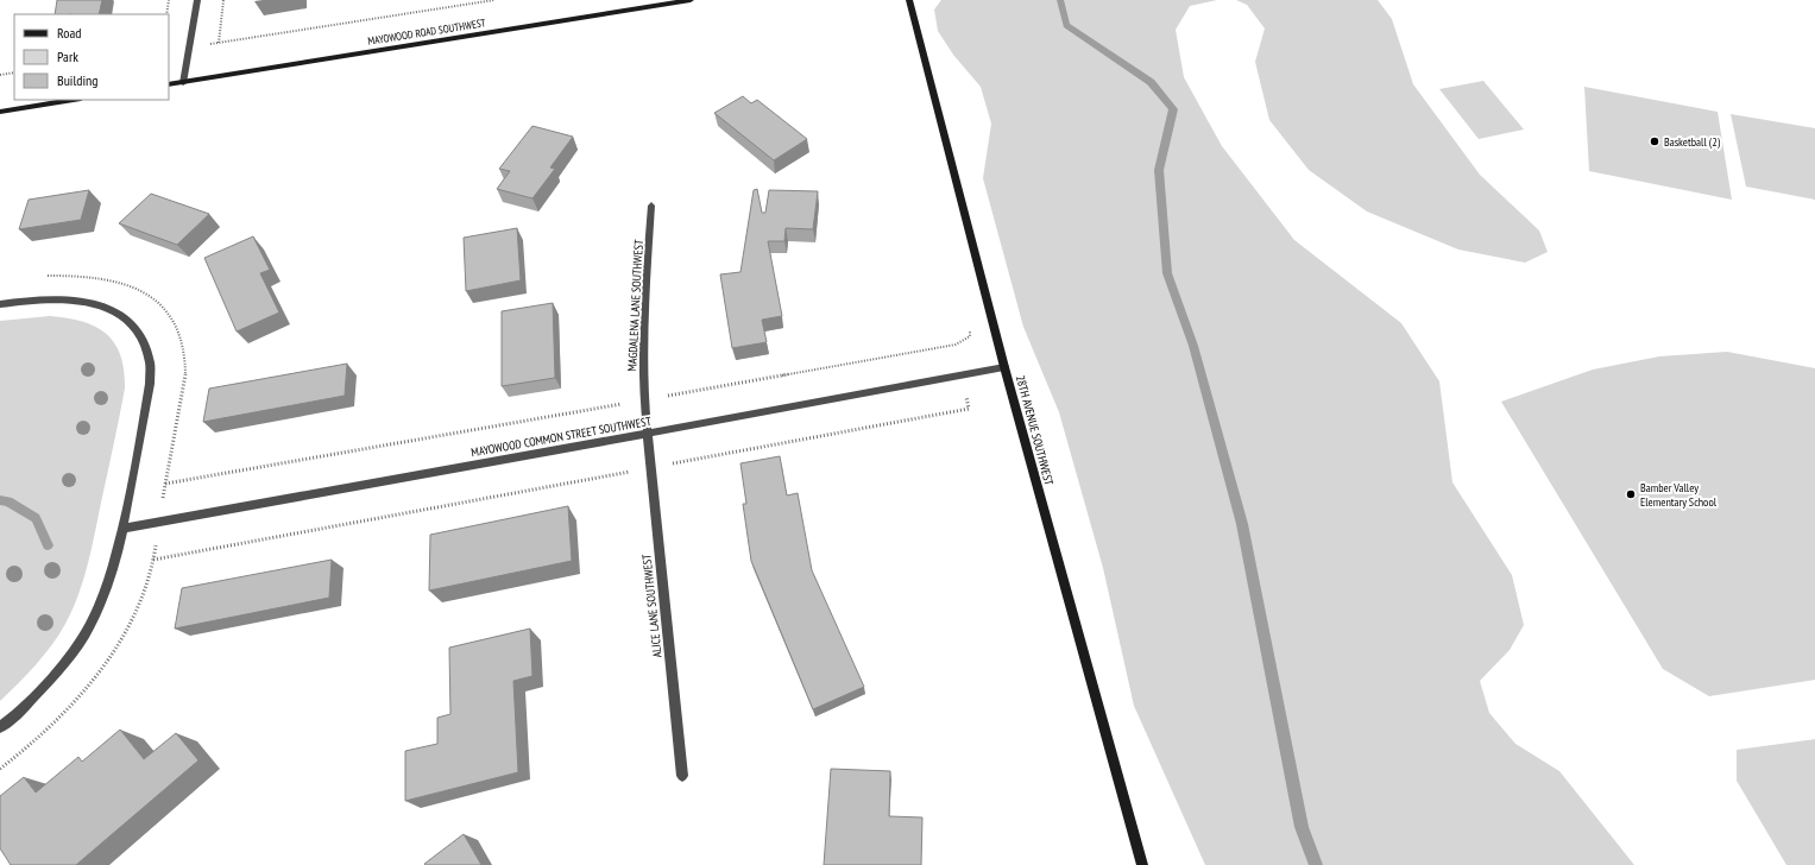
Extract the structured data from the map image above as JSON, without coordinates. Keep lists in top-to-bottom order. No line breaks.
{"streets":{"street":["MAYOWOOD ROAD SOUTHWEST","MAGDALENA LANE SOUTHWEST","28TH AVENUE SOUTHWEST","MAYOWOOD COMMON STREET SOUTHWEST","ALICE LANE SOUTHWEST"]},"crossings":[["MAGDALENA LANE SOUTHWEST","MAYOWOOD COMMON STREET SOUTHWEST"],["MAGDALENA LANE SOUTHWEST","ALICE LANE SOUTHWEST"],["28TH AVENUE SOUTHWEST","MAYOWOOD COMMON STREET SOUTHWEST"],["MAYOWOOD COMMON STREET SOUTHWEST","ALICE LANE SOUTHWEST"]],"places":["Basketball (2)","Bamber Valley Elementary School"],"legend":["Road","Park","Building"]}
